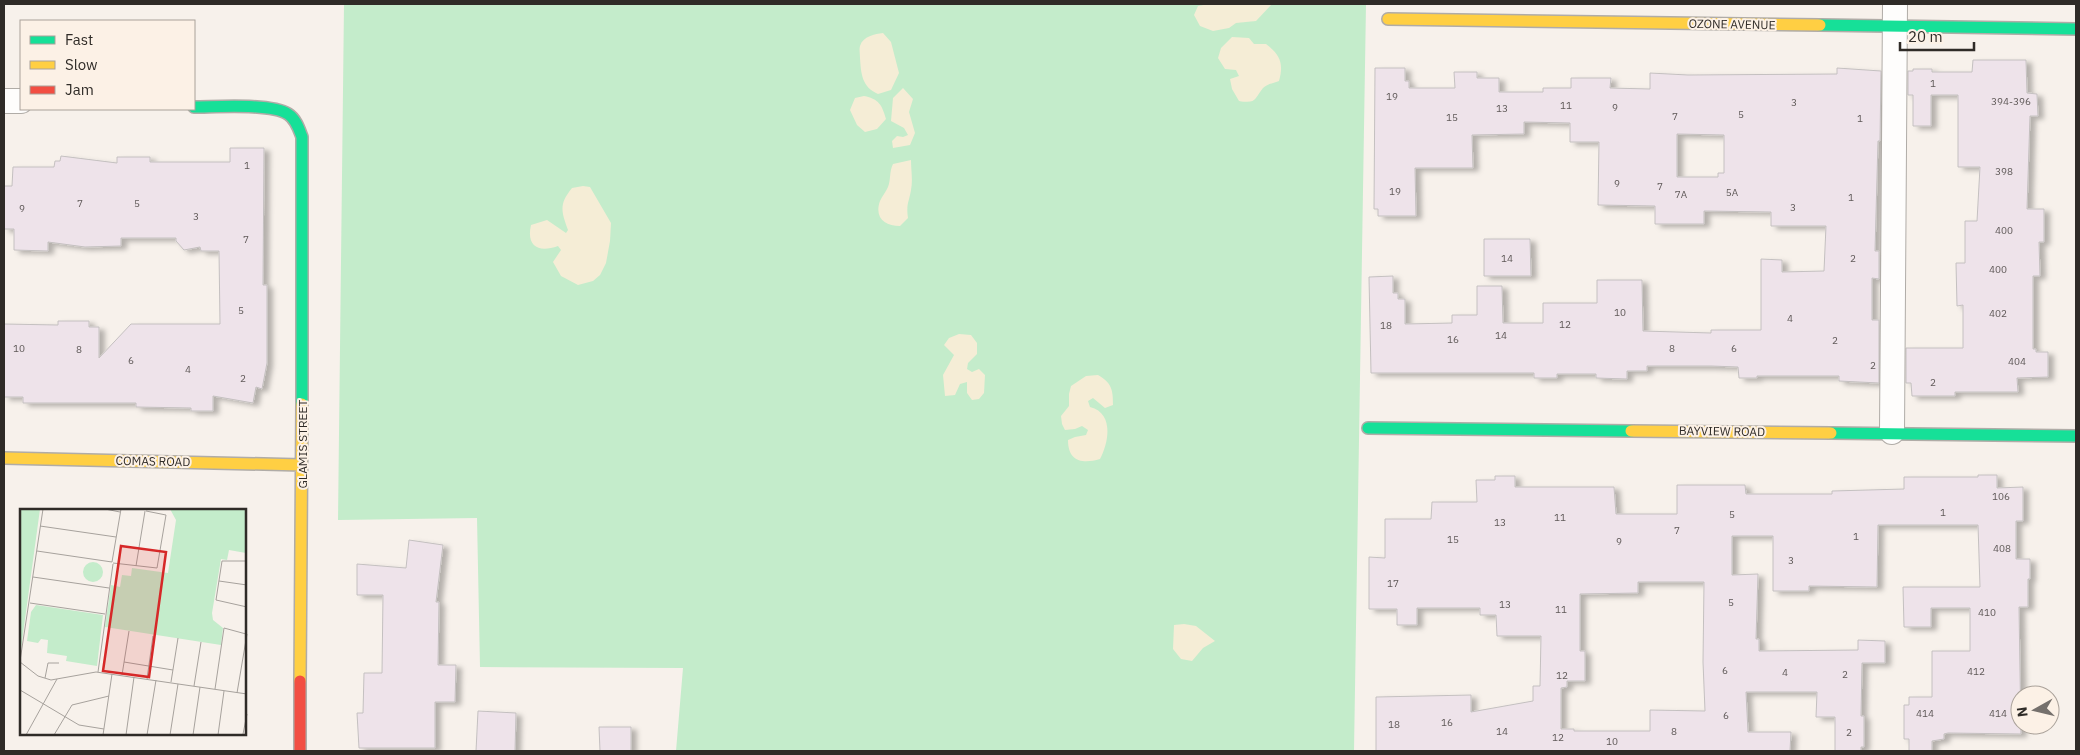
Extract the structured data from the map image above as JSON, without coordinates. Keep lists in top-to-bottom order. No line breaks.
{"streets":{"street":["OZONE AVENUE","BAYVIEW ROAD","GLAMIS STREET","COMAS ROAD"]},"crossings":[["GLAMIS STREET","COMAS ROAD"]],"house_numbers":["1","19","394-396","3","11","9","13","5","7","15","1","1","398","9","7","19","5A","7A","1","7","5","3","9","3","400","7","14","2","400","5","10","402","4","12","18","14","16","2","10","8","6","8","6","404","2","4","2","2","106","1","5","11","13","7","1","15","9","408","3","17","5","13","11","410","6","412","4","2","12","414","414","6","16","18","14","8","2","12","10"],"legend":["Fast","Slow","Jam"],"scale_bar":"20 m","north":"left"}
